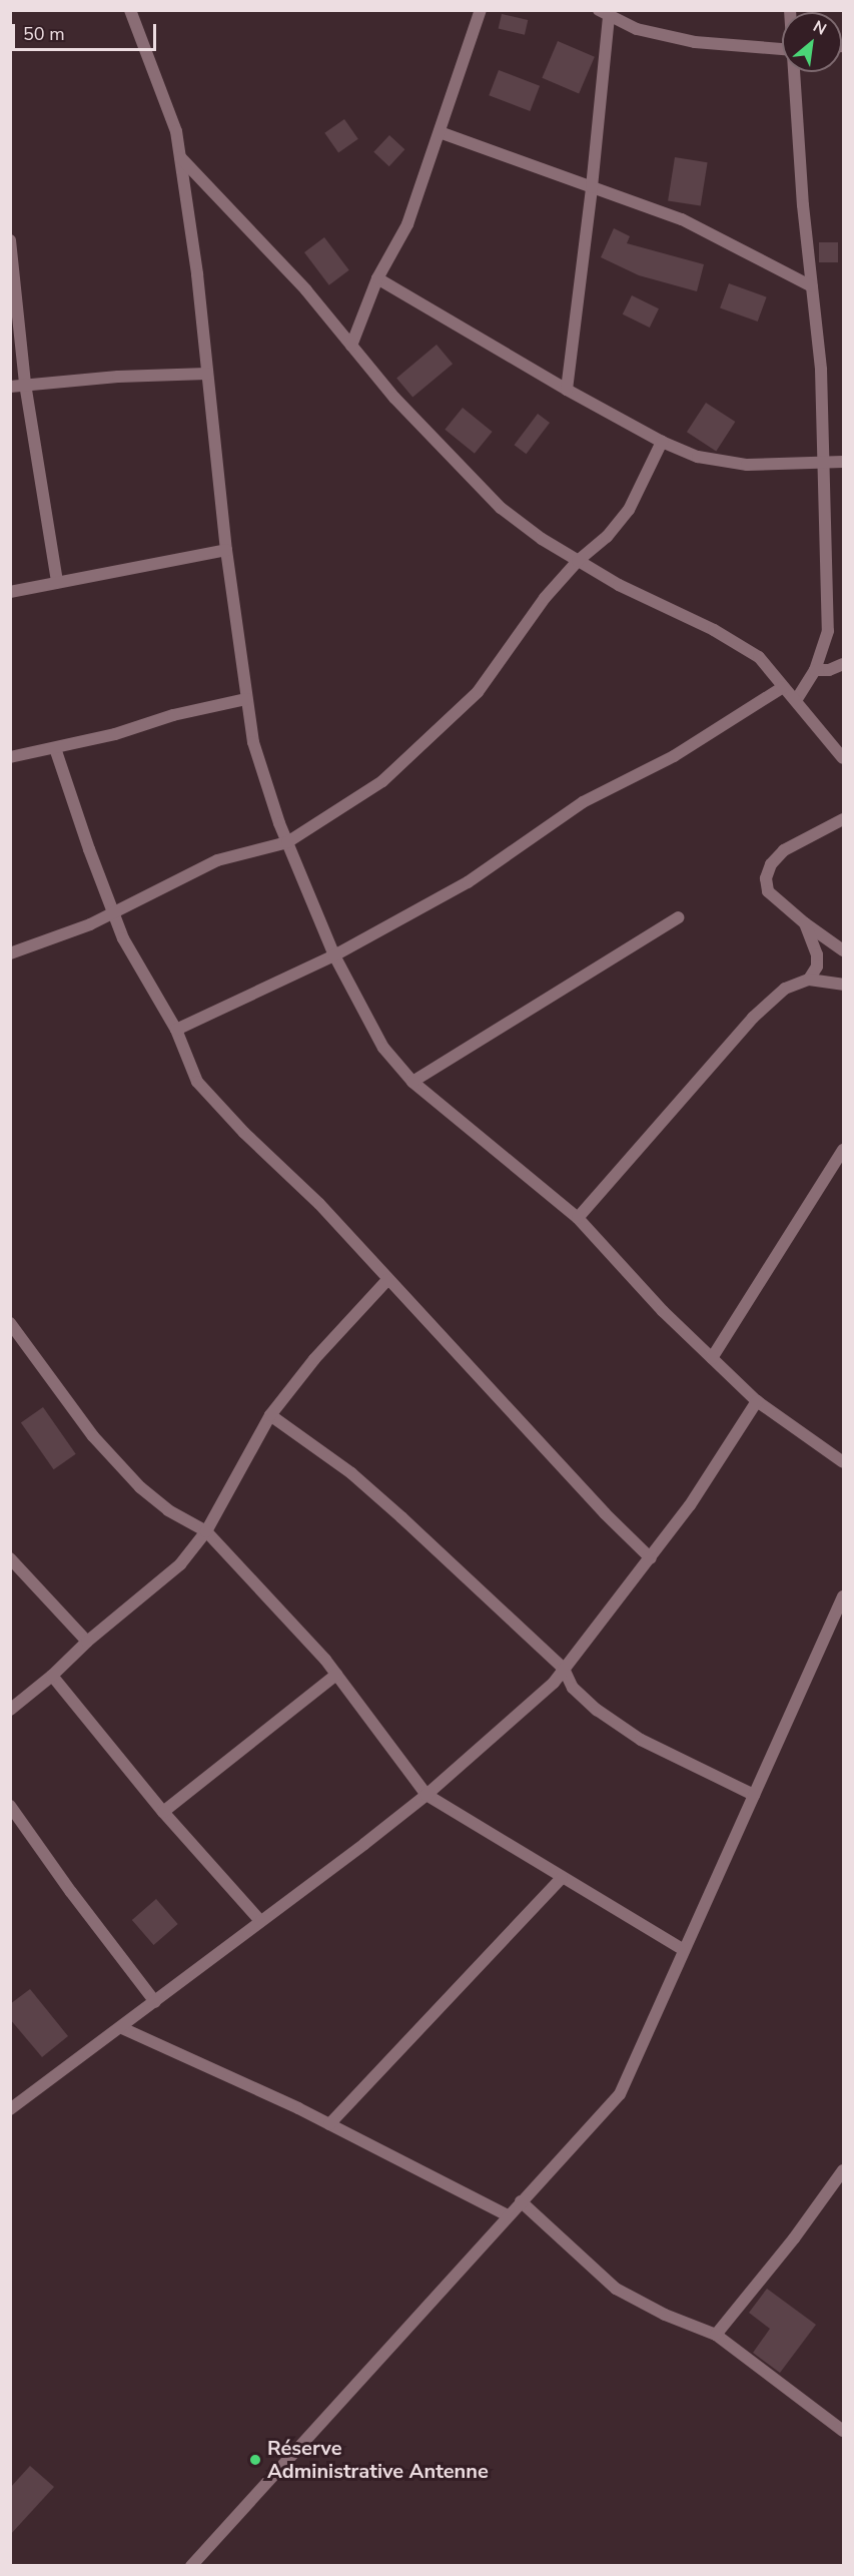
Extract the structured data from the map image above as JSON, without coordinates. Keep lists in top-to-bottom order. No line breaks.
{"places":["Réserve Administrative Antenne"],"scale_bar":"50 m","north":"top right"}
